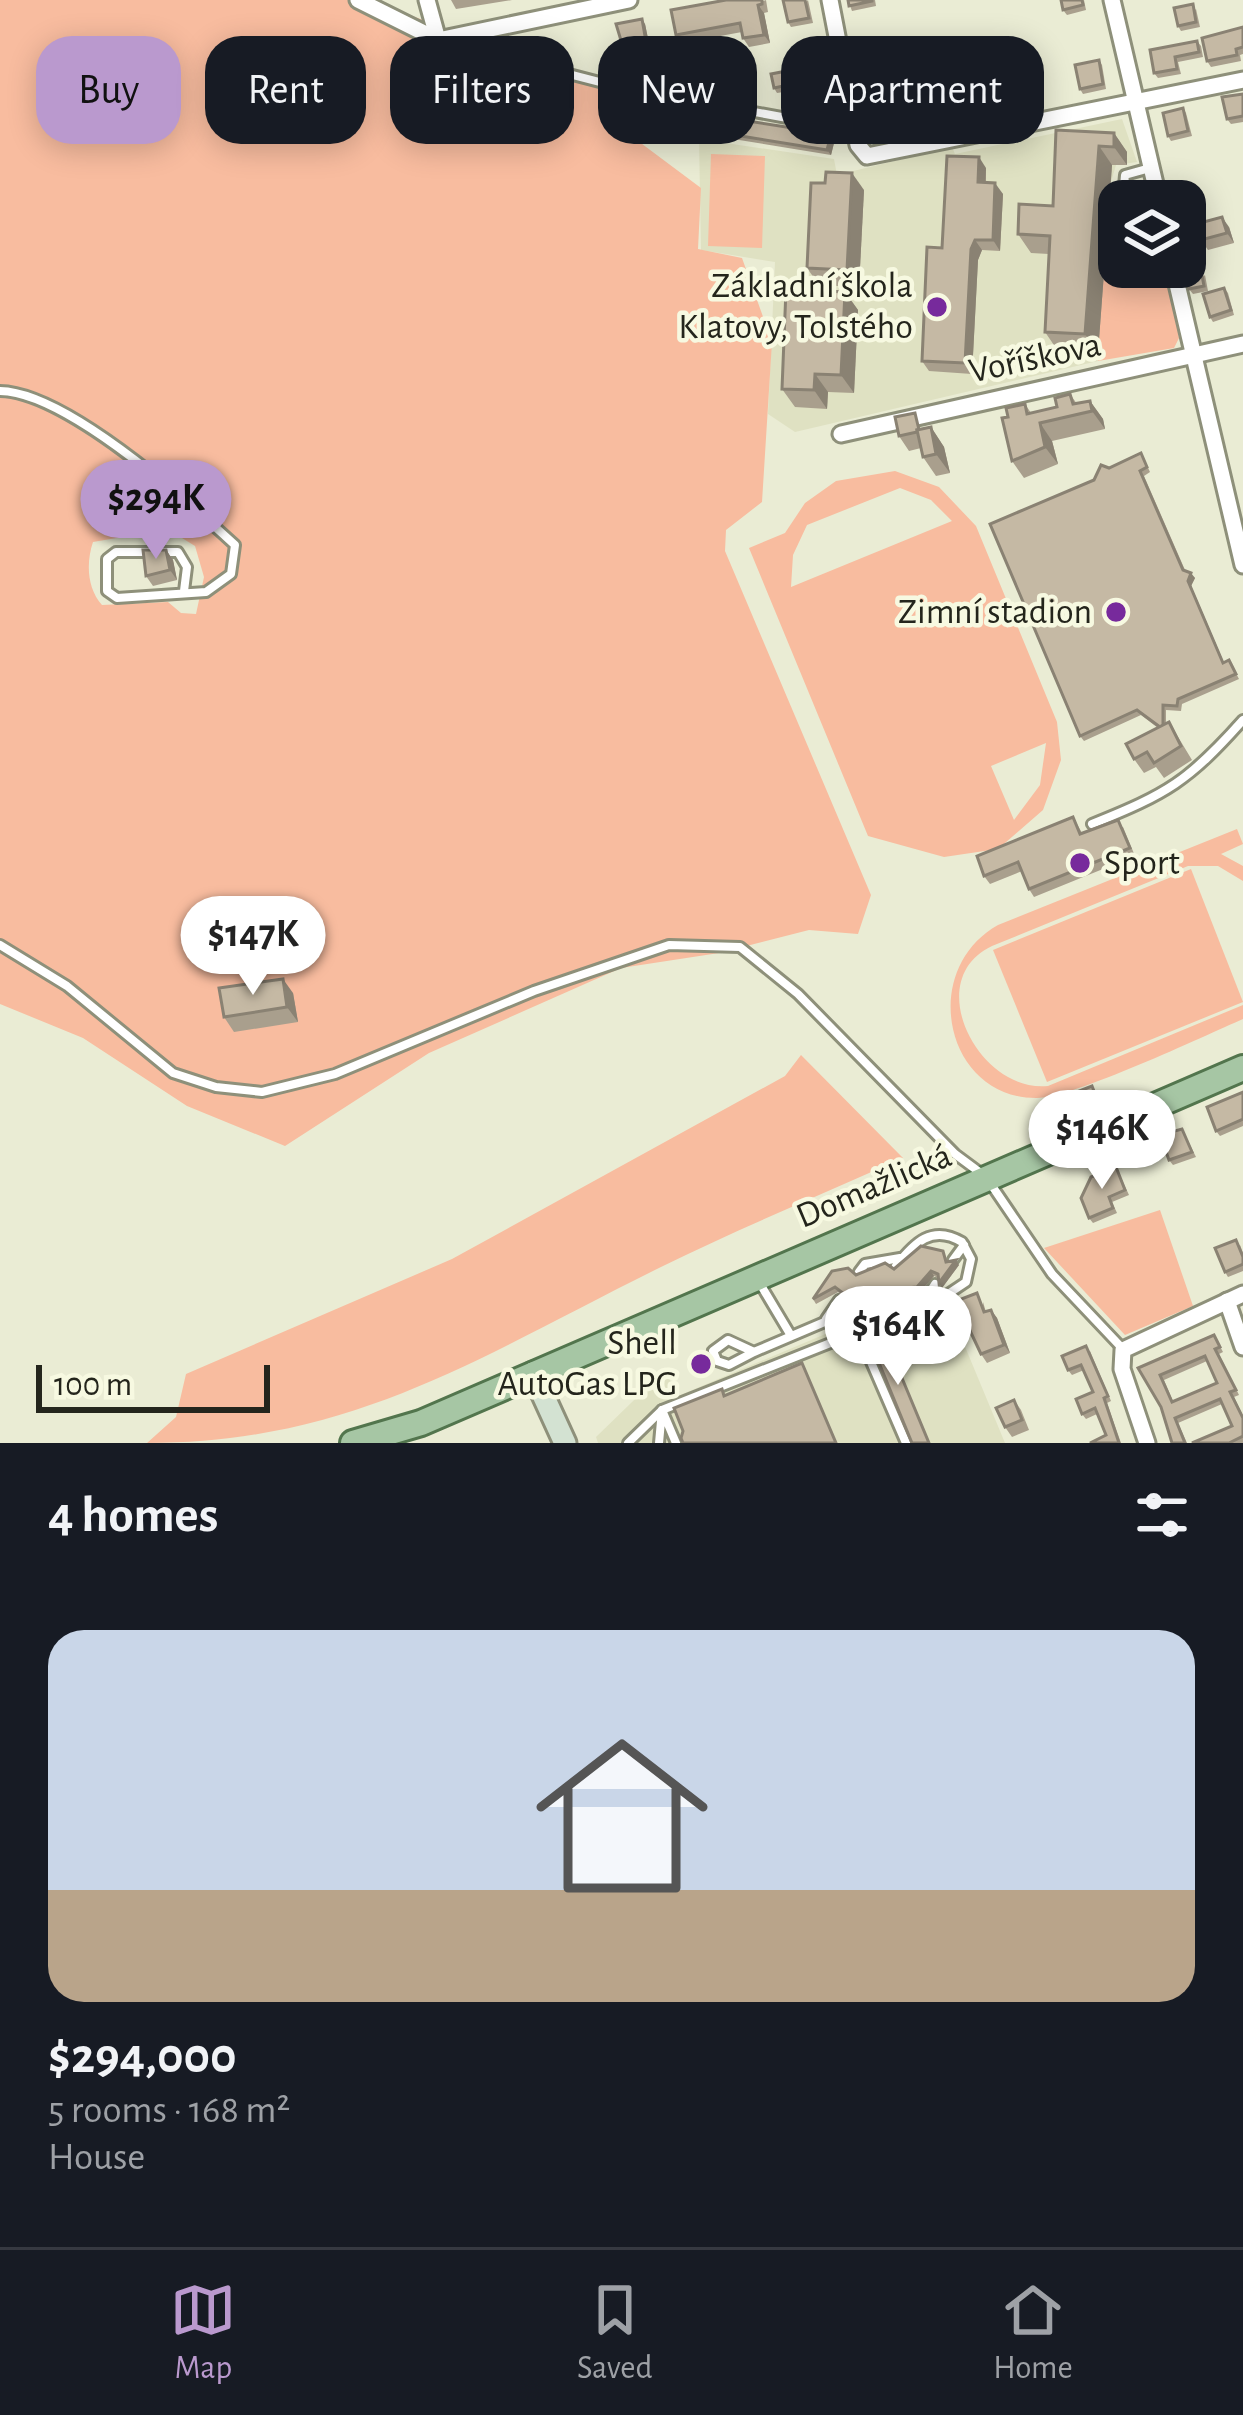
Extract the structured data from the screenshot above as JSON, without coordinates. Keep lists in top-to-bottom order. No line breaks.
{"streets":{"main road":["Domažlická"],"street":["Voříškova"]},"places":["Základní škola Klatovy, Tolstého","Zimní stadion","Sport","Shell AutoGas LPG"],"scale_bar":"100 m","page":{"chip":["Buy","Rent","Filters","New","Apartment"],"price":["$294K","$147K","$146K","$164K"],"scale":"100 m","heading":"4 homes","list":[{"name":"$294,000","note":"5 rooms · 168 m² · House"}],"tabs":["Map","Saved","Home"]}}
